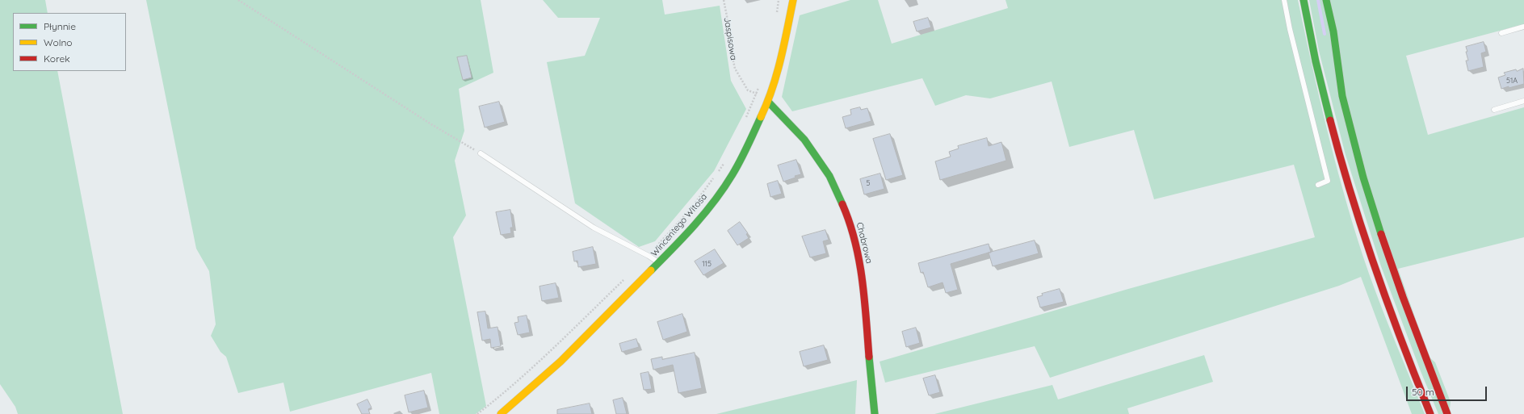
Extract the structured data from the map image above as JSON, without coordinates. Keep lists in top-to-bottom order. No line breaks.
{"streets":{"main road":["Wincentego Witosa","Chabrowa"],"path":["Jaspisowa"]},"crossings":[["Jaspisowa","Wincentego Witosa"],["Jaspisowa","Chabrowa"],["Wincentego Witosa","Chabrowa"]],"house_numbers":["51A","5","115"],"legend":["Płynnie","Wolno","Korek"],"scale_bar":"50 m"}
